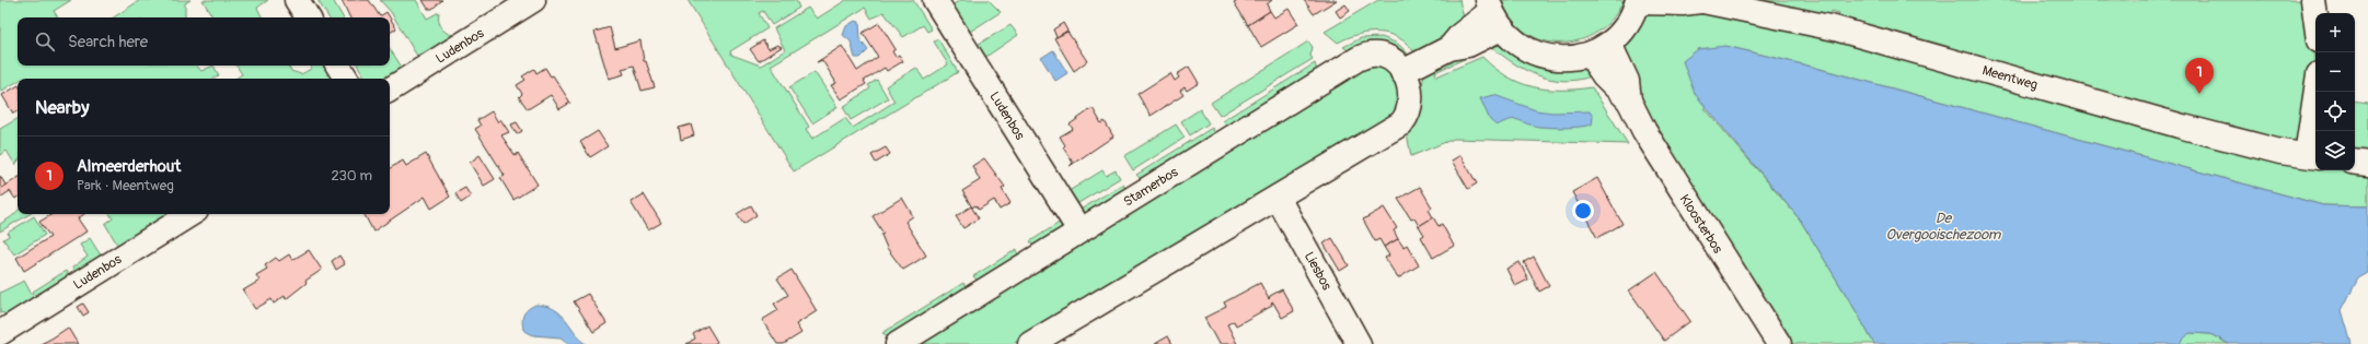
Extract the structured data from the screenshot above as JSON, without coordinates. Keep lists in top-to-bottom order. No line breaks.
{"streets":{"street":["Ludenbos","Meentweg","Stamerbos","Kloosterbos","Liesbos"]},"crossings":[["Ludenbos","Stamerbos"],["Stamerbos","Liesbos"]],"water":["De Overgooischezoom"],"page":{"map_buttons":["+","−"],"search":"Search here","pins":"1","heading":"Nearby","list":[{"mark":"1","name":"Almeerderhout","note":"Park · Meentweg","value":"230 m"}]}}
